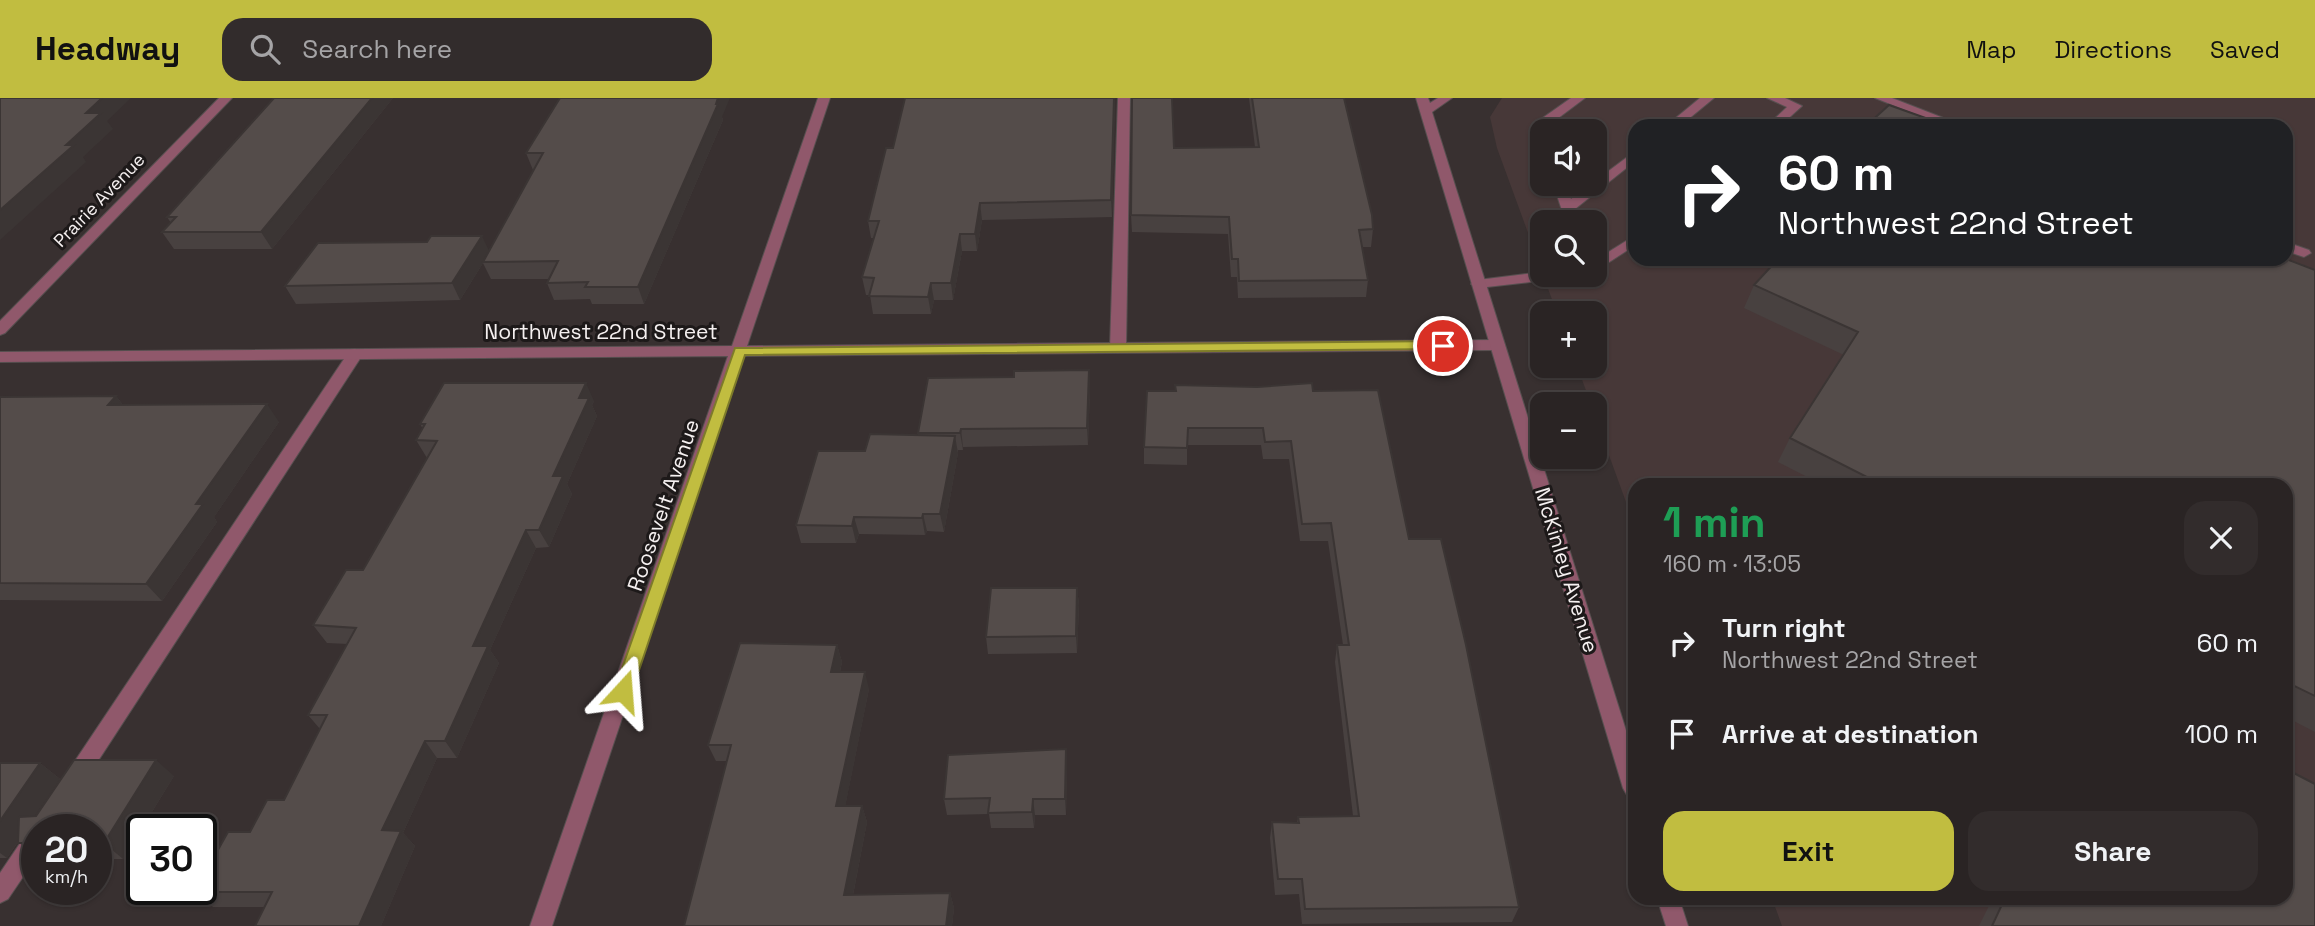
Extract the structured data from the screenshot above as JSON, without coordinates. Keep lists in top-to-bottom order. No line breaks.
{"streets":{"street":["Prairie Avenue","Northwest 22nd Street","Roosevelt Avenue","McKinley Avenue"]},"crossings":[["Northwest 22nd Street","Roosevelt Avenue"],["Northwest 22nd Street","McKinley Avenue"]],"page":{"header":"Headway","search":"Search here","nav":["Map","Directions","Saved"],"map_buttons":["+","−"],"turn":["60 m","Northwest 22nd Street"],"heading":["1 min","160 m · 13:05"],"list":[{"name":"Turn right","note":"Northwest 22nd Street","value":"60 m"},{"name":"Arrive at destination","value":"100 m"}],"buttons":["Exit","Share"],"speed":"20 km/h","limit":"30"}}
